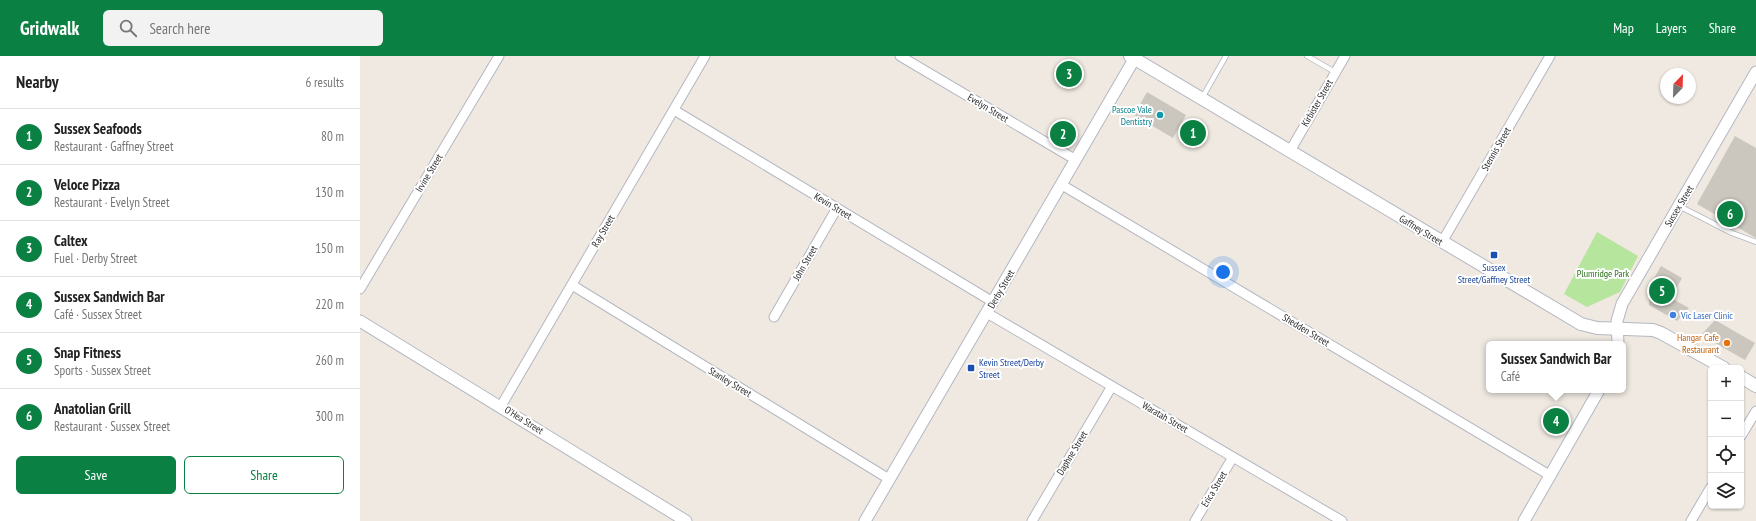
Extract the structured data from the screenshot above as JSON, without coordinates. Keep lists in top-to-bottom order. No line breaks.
{"streets":{"main road":["Gaffney Street"],"street":["Kirbister Street","Evelyn Street","Stennis Street","Irvine Street","Kevin Street","Sussex Street","Ray Street","John Street","Derby Street","Shedden Street","Stanley Street","Waratah Street","O'Hea Street","Daphne Street","Erica Street"]},"crossings":[["Kirbister Street","Gaffney Street"],["Evelyn Street","Derby Street"],["Stennis Street","Gaffney Street"],["Kevin Street","Ray Street"],["Kevin Street","John Street"],["Kevin Street","Derby Street"],["Sussex Street","Gaffney Street"],["Gaffney Street","Derby Street"],["Ray Street","Stanley Street"],["Ray Street","O'Hea Street"],["Derby Street","Shedden Street"],["Derby Street","Stanley Street"],["Derby Street","Waratah Street"],["Waratah Street","Daphne Street"],["Waratah Street","Erica Street"]],"parks":["Plumridge Park"],"places":{"other":["Pascoe Vale Dentistry","Vic Laser Clinic","Hangar Cafe Restaurant"],"transit":["Sussex Street/Gaffney Street","Kevin Street/Derby Street"]},"north":"top right","page":{"header":"Gridwalk","search":"Search here","nav":["Map","Layers","Share"],"heading":["Nearby","6 results"],"pins":["3","1","2","6","5","4"],"list":[{"mark":"1","name":"Sussex Seafoods","note":"Restaurant · Gaffney Street","value":"80 m"},{"mark":"2","name":"Veloce Pizza","note":"Restaurant · Evelyn Street","value":"130 m"},{"mark":"3","name":"Caltex","note":"Fuel · Derby Street","value":"150 m"},{"mark":"4","name":"Sussex Sandwich Bar","note":"Café · Sussex Street","value":"220 m"},{"mark":"5","name":"Snap Fitness","note":"Sports · Sussex Street","value":"260 m"},{"mark":"6","name":"Anatolian Grill","note":"Restaurant · Sussex Street","value":"300 m"}],"popup":["Sussex Sandwich Bar","Café"],"map_buttons":["+","−"],"buttons":["Save","Share"]}}
